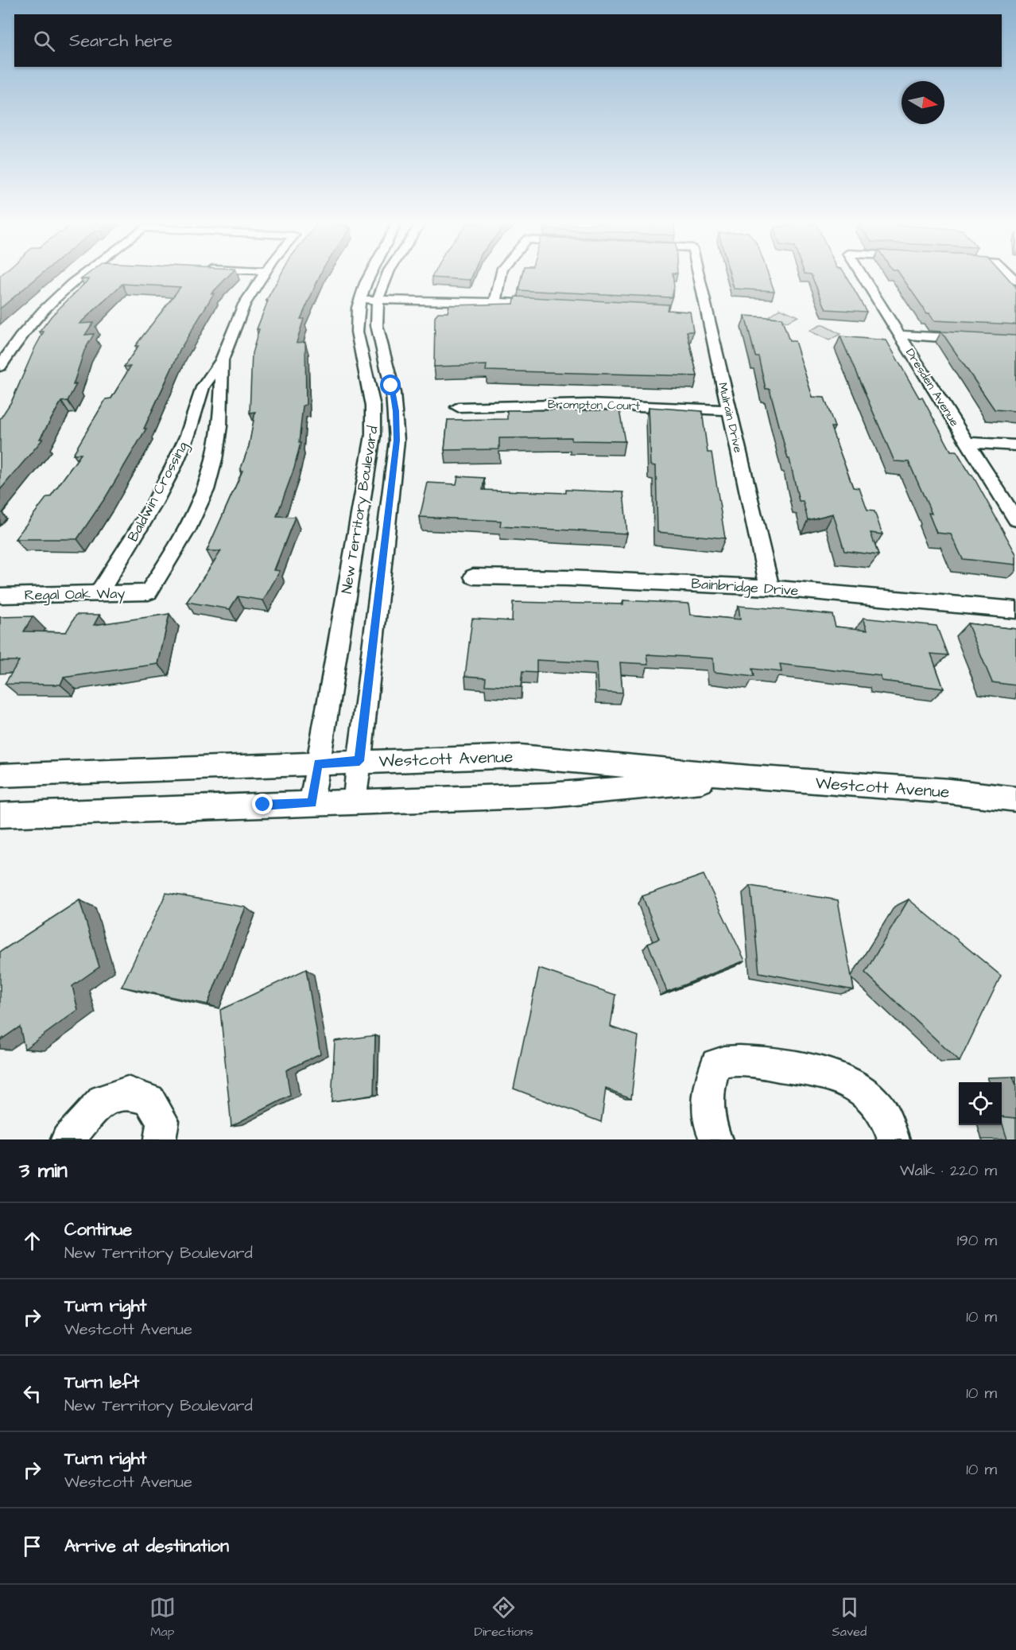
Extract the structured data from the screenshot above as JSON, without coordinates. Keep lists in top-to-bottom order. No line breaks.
{"streets":{"street":["Dresden Avenue","Brompton Court","Mulrain Drive","Baldwin Crossing","New Territory Boulevard","Bainbridge Drive","Regal Oak Way","Westcott Avenue"]},"crossings":[["Brompton Court","Mulrain Drive"],["Mulrain Drive","Bainbridge Drive"],["Baldwin Crossing","Regal Oak Way"],["New Territory Boulevard","Westcott Avenue"]],"north":"right","page":{"search":"Search here","heading":["3 min","Walk · 220 m"],"list":[["Continue","New Territory Boulevard","190 m"],["Turn right","Westcott Avenue","10 m"],["Turn left","New Territory Boulevard","10 m"],["Turn right","Westcott Avenue","10 m"],"Arrive at destination"],"nav":["Map","Directions","Saved"]}}
